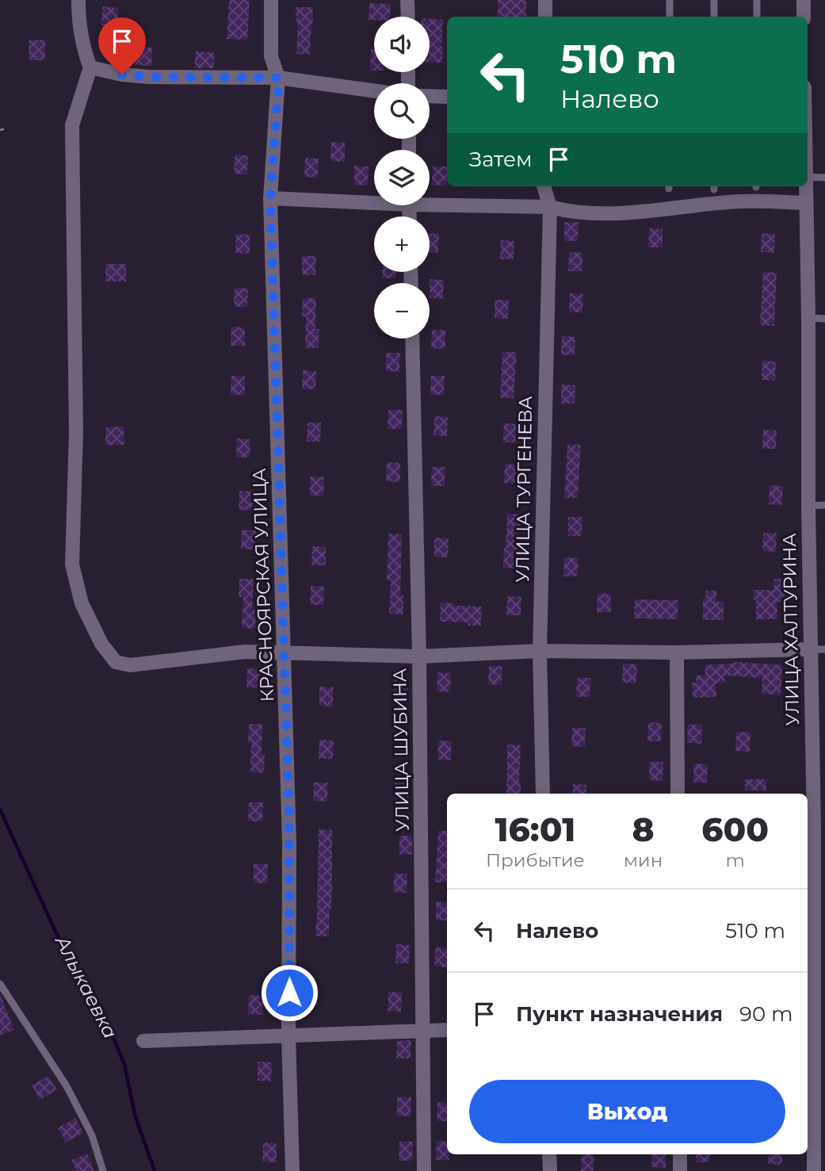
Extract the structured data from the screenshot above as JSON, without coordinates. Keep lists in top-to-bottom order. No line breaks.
{"streets":{"street":["УЛИЦА ТУРГЕНЕВА","КРАСНОЯРСКАЯ УЛИЦА","УЛИЦА ХАЛТУРИНА","УЛИЦА ШУБИНА"]},"water":["Алыкаевка"],"page":{"map_buttons":["+","−"],"turn":["510 m","Налево"],"then":"Затем","eta":["16:01","Прибытие","8","мин","600","m"],"list":[{"name":"Налево","value":"510 m"},{"name":"Пункт назначения","value":"90 m"}],"buttons":"Выход"}}
